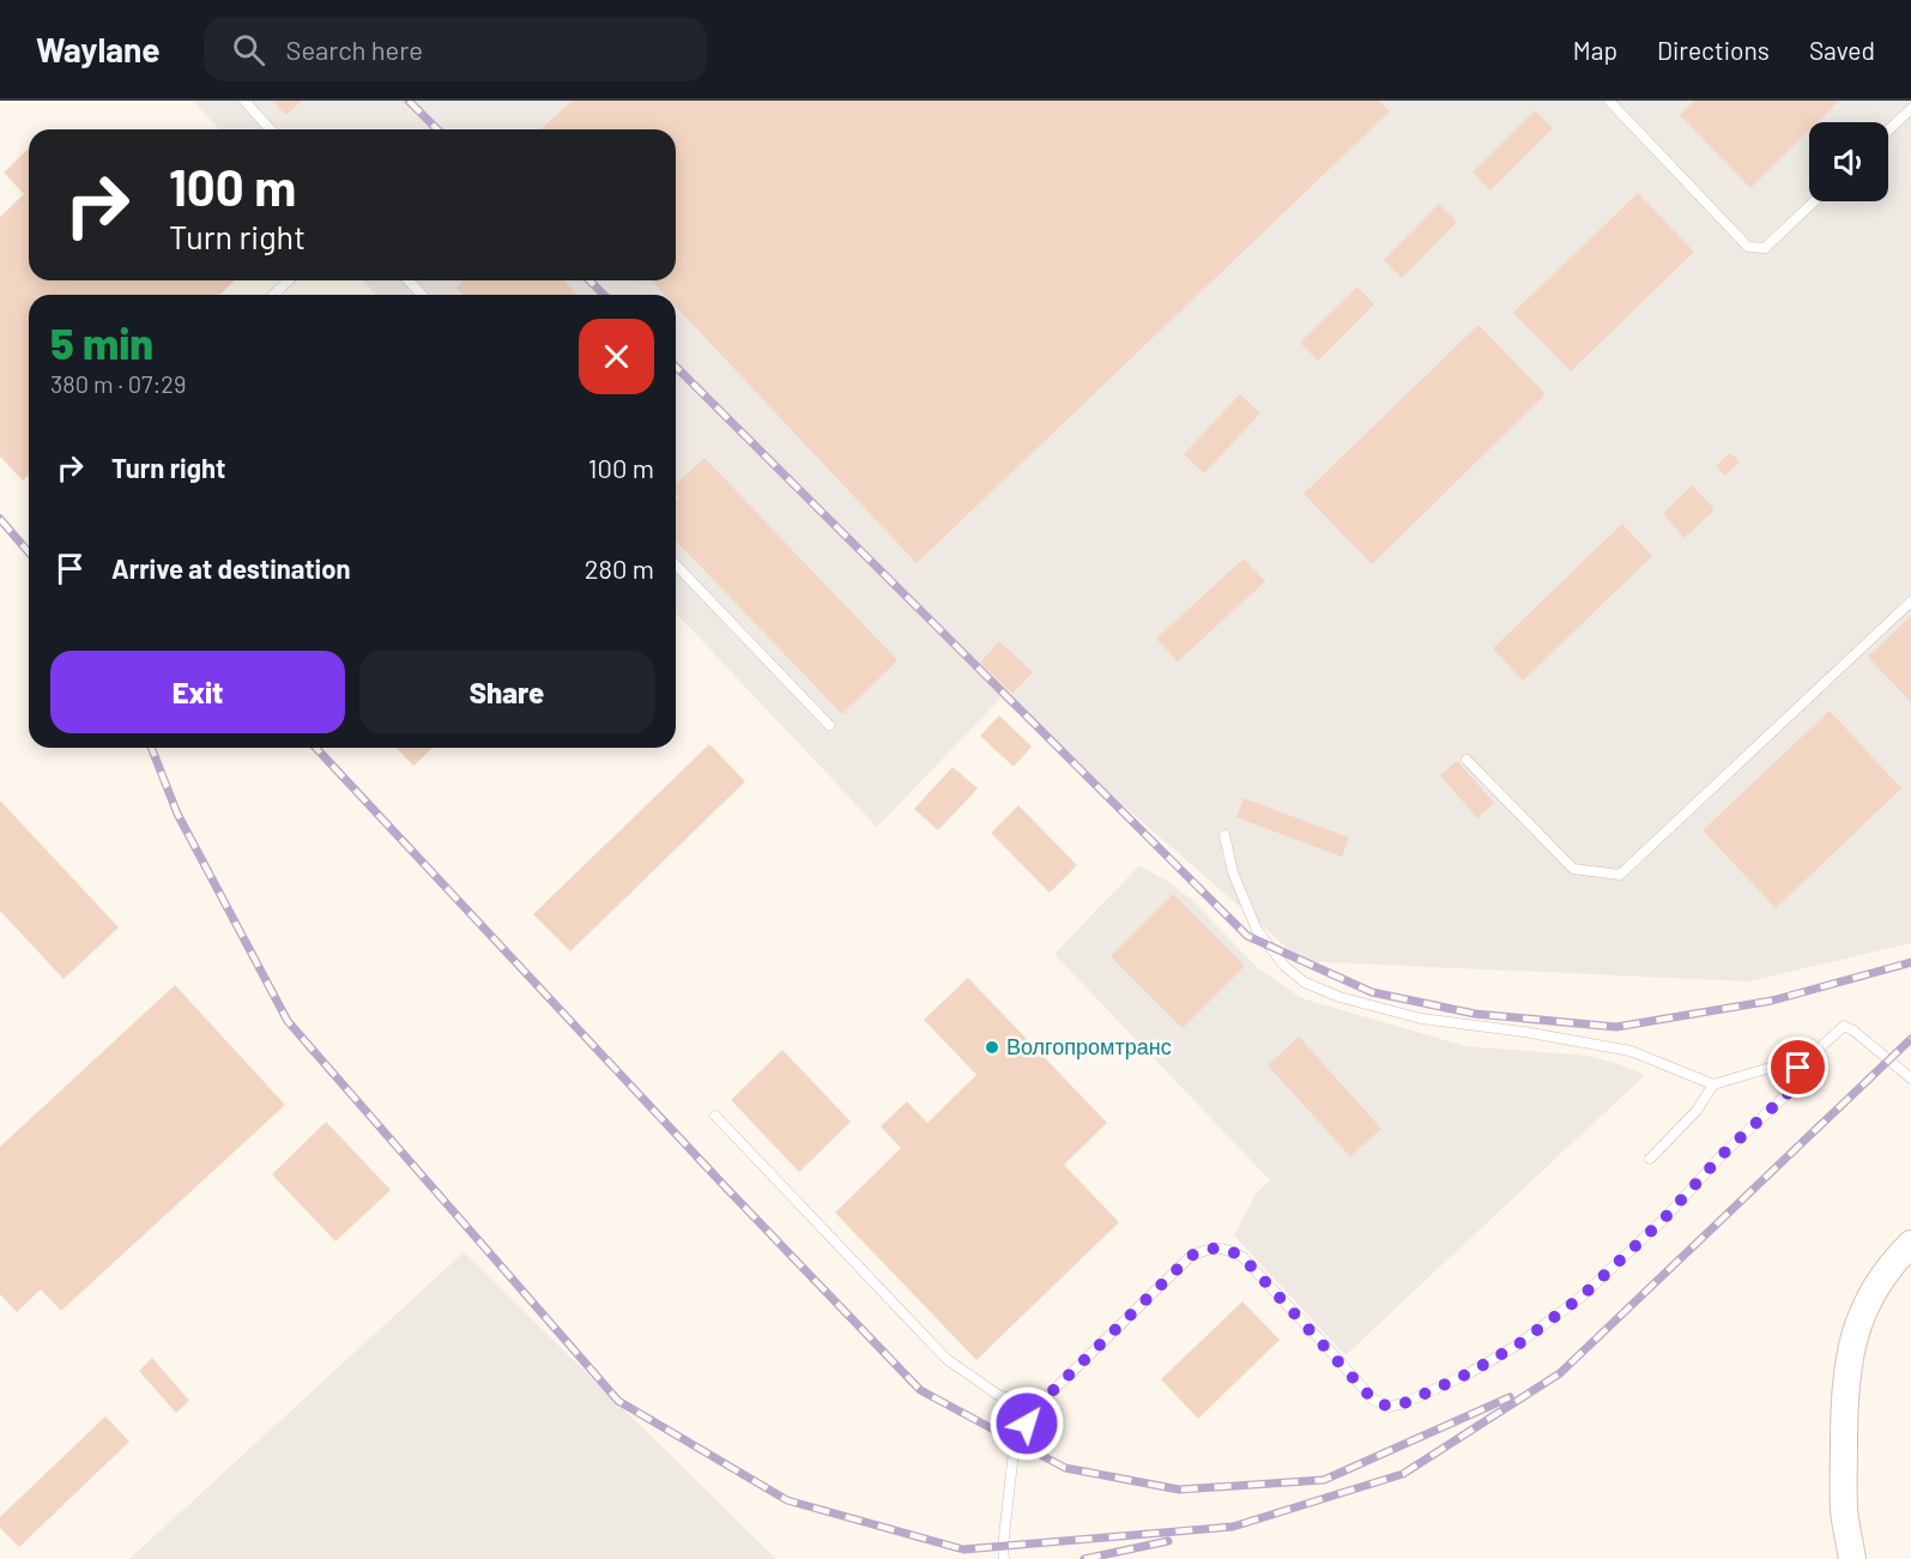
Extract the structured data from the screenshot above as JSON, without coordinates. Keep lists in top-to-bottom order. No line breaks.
{"places":["Волгопромтранс"],"page":{"header":"Waylane","search":"Search here","nav":["Map","Directions","Saved"],"turn":["100 m","Turn right"],"heading":["5 min","380 m · 07:29"],"list":[{"name":"Turn right","value":"100 m"},{"name":"Arrive at destination","value":"280 m"}],"buttons":["Exit","Share"]}}
